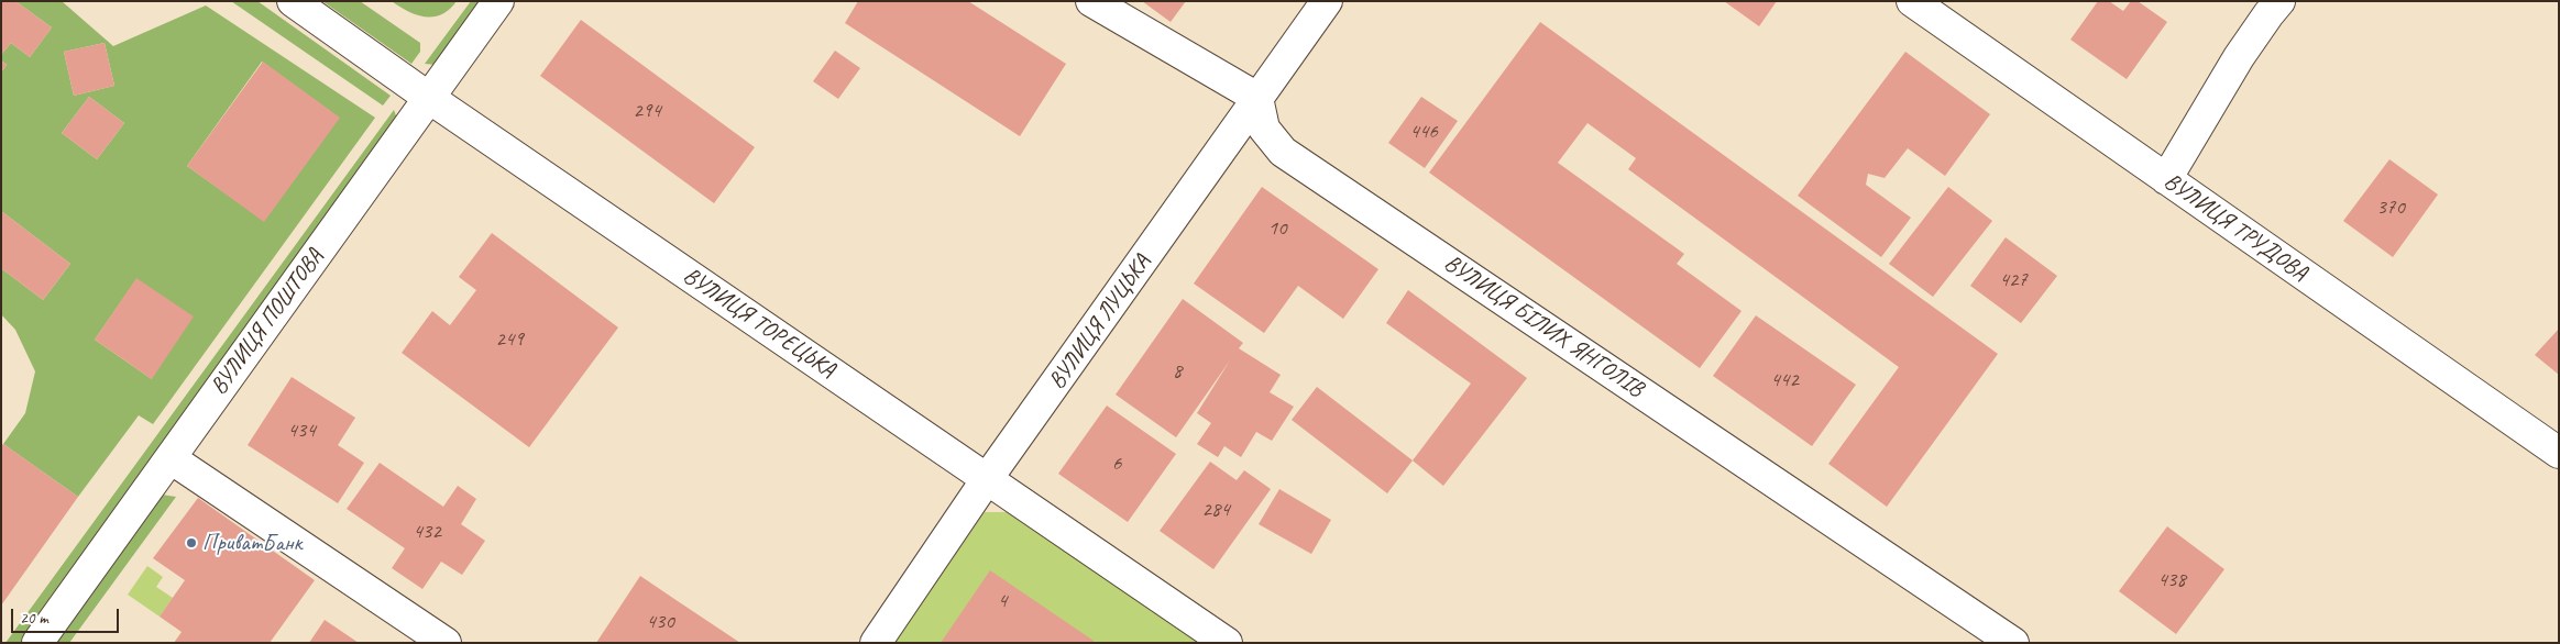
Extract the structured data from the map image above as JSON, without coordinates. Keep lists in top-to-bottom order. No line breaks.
{"streets":{"street":["ВУЛИЦЯ ТРУДОВА","ВУЛИЦЯ ПОШТОВА","ВУЛИЦЯ ЛУЦЬКА","ВУЛИЦЯ ТОРЕЦЬКА","ВУЛИЦЯ БІЛИХ ЯНГОЛІВ"]},"crossings":[["ВУЛИЦЯ ПОШТОВА","ВУЛИЦЯ ТОРЕЦЬКА"],["ВУЛИЦЯ ЛУЦЬКА","ВУЛИЦЯ ТОРЕЦЬКА"],["ВУЛИЦЯ ЛУЦЬКА","ВУЛИЦЯ БІЛИХ ЯНГОЛІВ"]],"places":["ПриватБанк"],"house_numbers":["294","446","370","10","427","249","8","442","434","6","284","432","438","4","430"],"scale_bar":"20 m"}
